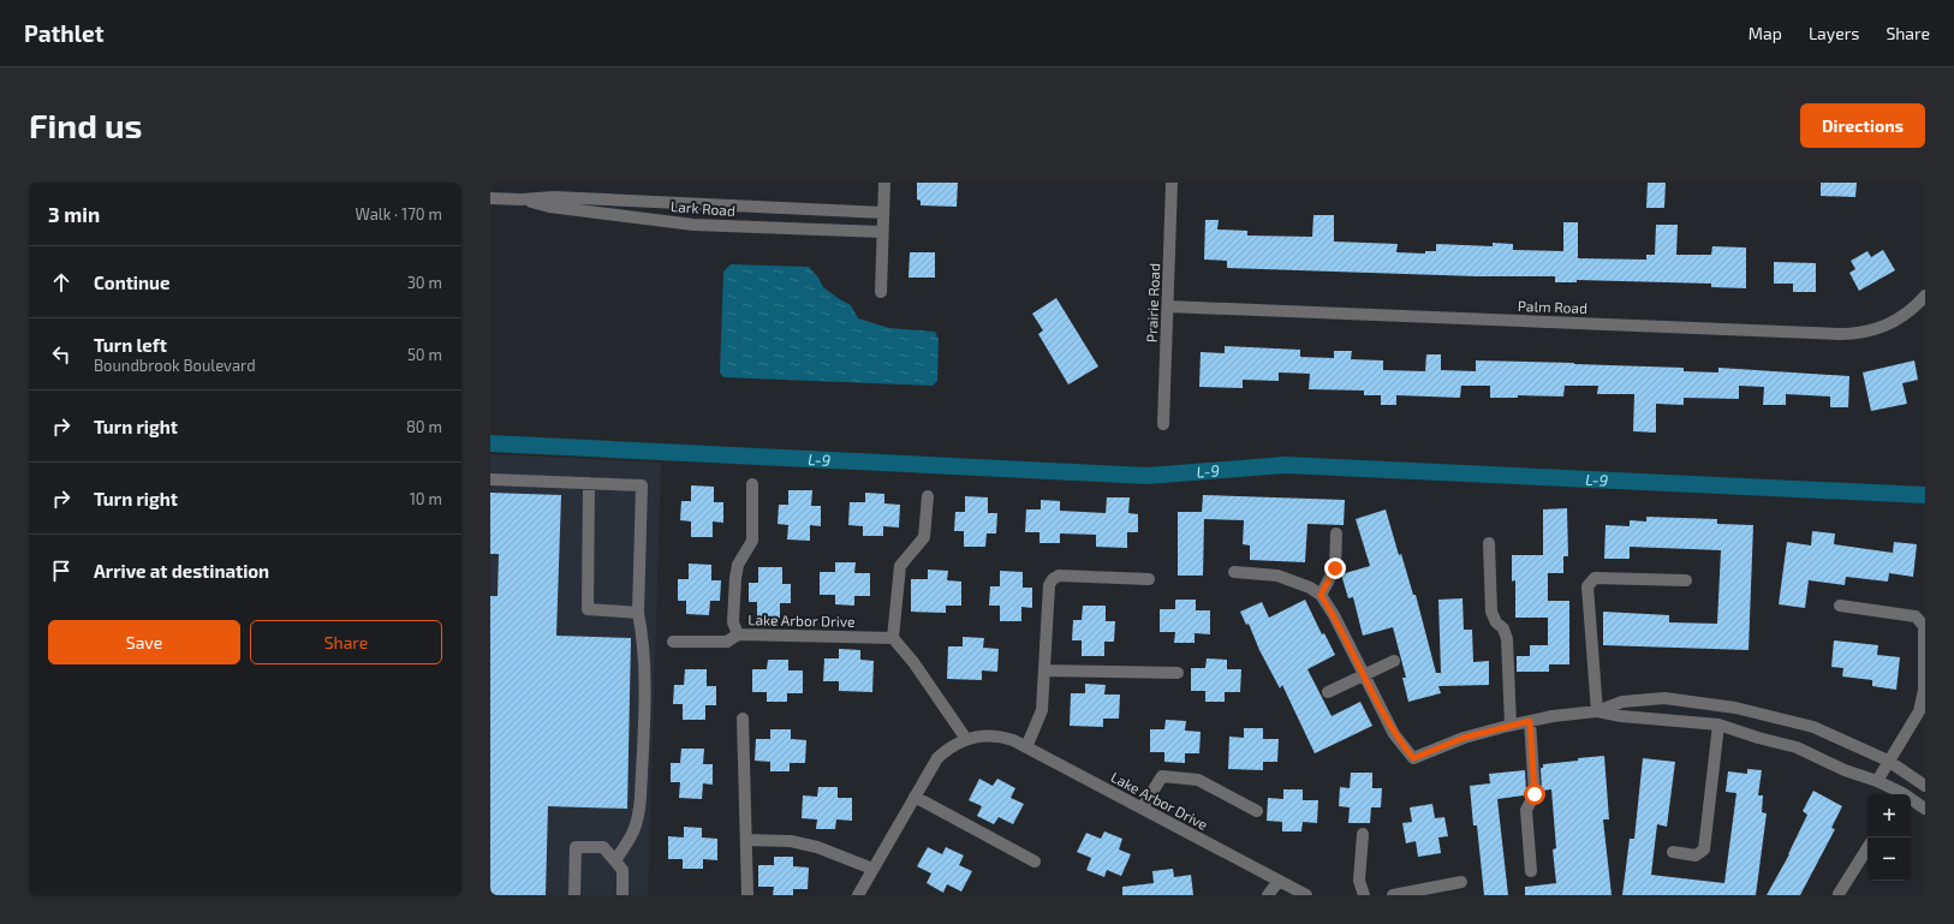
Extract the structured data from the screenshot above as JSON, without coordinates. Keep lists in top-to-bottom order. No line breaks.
{"streets":{"street":["Lark Road","Prairie Road","Palm Road","Lake Arbor Drive"]},"crossings":[["Prairie Road","Palm Road"]],"water":["L-9"],"page":{"header":"Pathlet","nav":["Map","Layers","Share"],"buttons":["Directions",["Save","Share"]],"title":"Find us","heading":["3 min","Walk · 170 m"],"list":[["Continue","30 m"],["Turn left","Boundbrook Boulevard","50 m"],["Turn right","80 m"],["Turn right","10 m"],"Arrive at destination"],"map_buttons":["+","−"]}}
